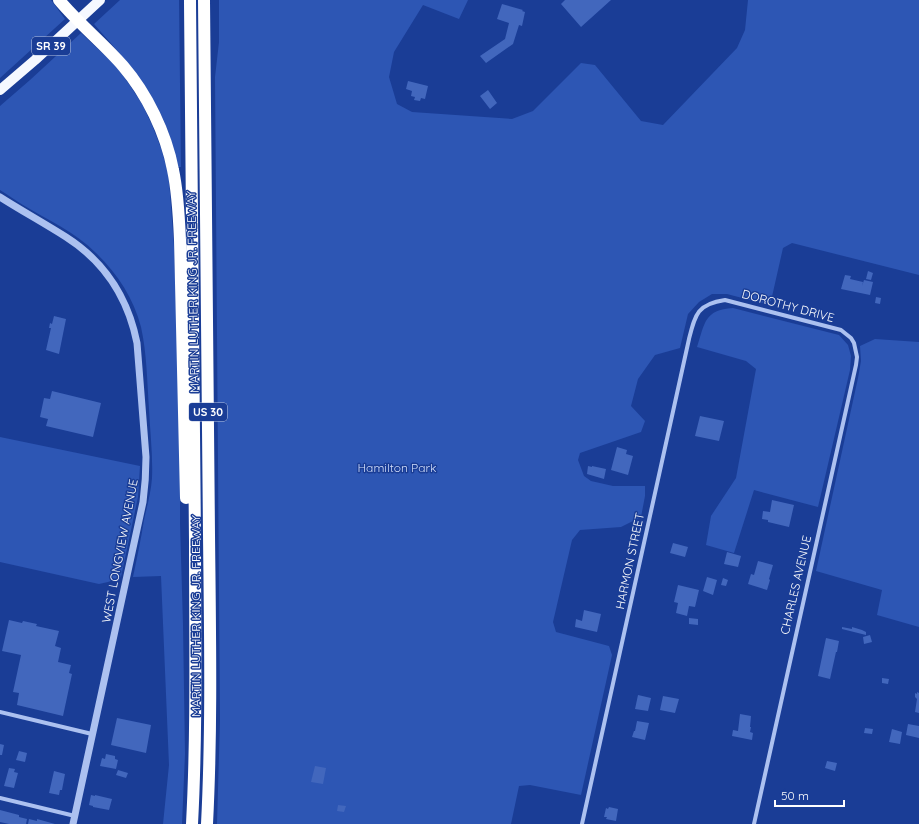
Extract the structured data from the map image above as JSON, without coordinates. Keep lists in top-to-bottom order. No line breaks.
{"streets":{"highway":["MARTIN LUTHER KING JR. FREEWAY","US 30"],"main road":["SR 39"],"street":["DOROTHY DRIVE","WEST LONGVIEW AVENUE","HARMON STREET","CHARLES AVENUE"]},"crossings":[["DOROTHY DRIVE","HARMON STREET"],["DOROTHY DRIVE","CHARLES AVENUE"]],"parks":["Hamilton Park"],"scale_bar":"50 m"}
